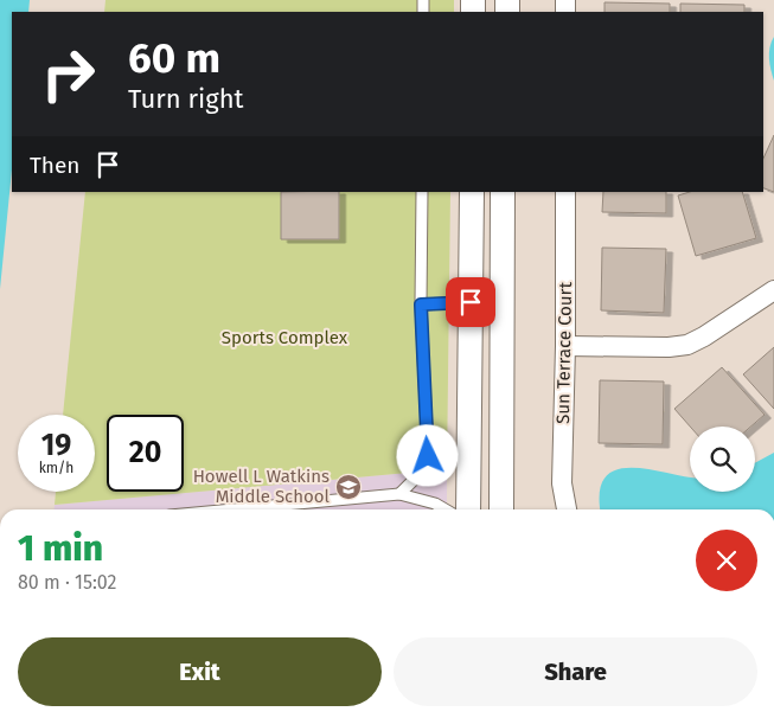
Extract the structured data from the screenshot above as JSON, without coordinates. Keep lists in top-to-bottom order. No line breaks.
{"streets":{"street":["Sun Terrace Court"]},"parks":["Sports Complex"],"places":{"school or university":["Howell L Watkins Middle School"]},"page":{"turn":["60 m","Turn right"],"then":"Then","speed":"19 km/h","limit":"20","heading":["1 min","80 m · 15:02"],"buttons":["Exit","Share"]}}
